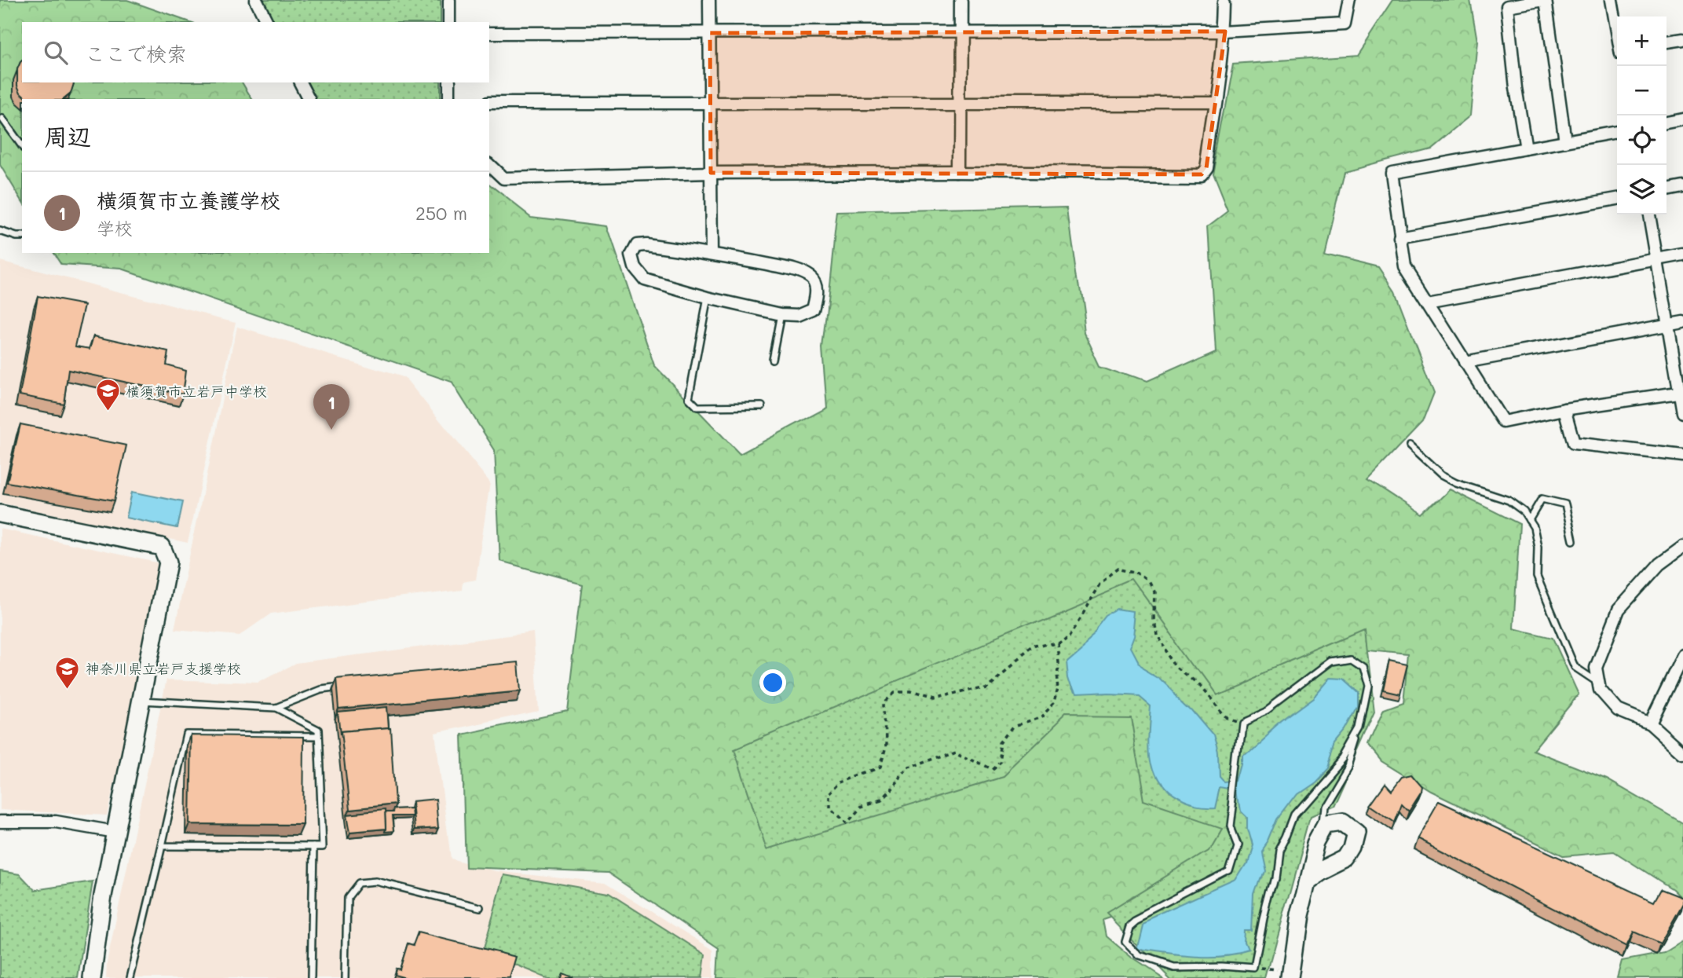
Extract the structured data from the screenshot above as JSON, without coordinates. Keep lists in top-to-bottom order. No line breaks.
{"places":{"school or university":["横須賀市立岩戸中学校","神奈川県立岩戸支援学校"]},"page":{"map_buttons":["+","−"],"search":"ここで検索","heading":"周辺","list":[{"mark":"1","name":"横須賀市立養護学校","note":"学校","value":"250 m"}],"pins":"1"}}
